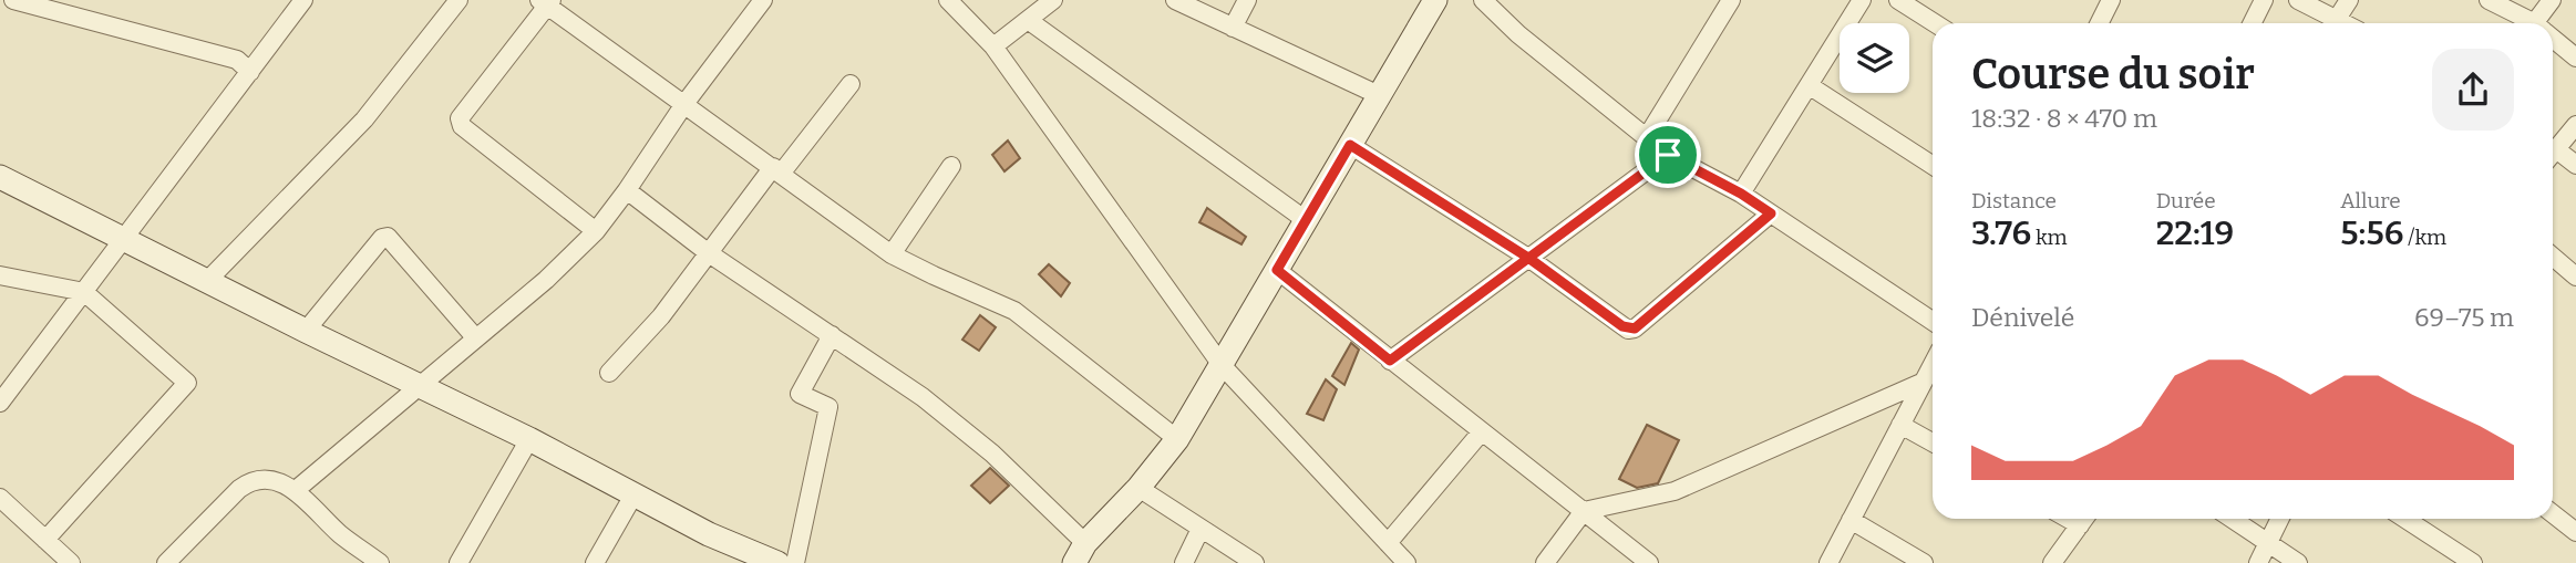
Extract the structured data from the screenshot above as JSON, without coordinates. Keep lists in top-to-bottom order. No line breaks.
{"page":{"heading":["Course du soir","18:32 · 8 × 470 m"],"stats":[["Distance","3.76 km"],["Durée","22:19"],["Allure","5:56 /km"]],"chart":["Dénivelé","69–75 m"]}}
